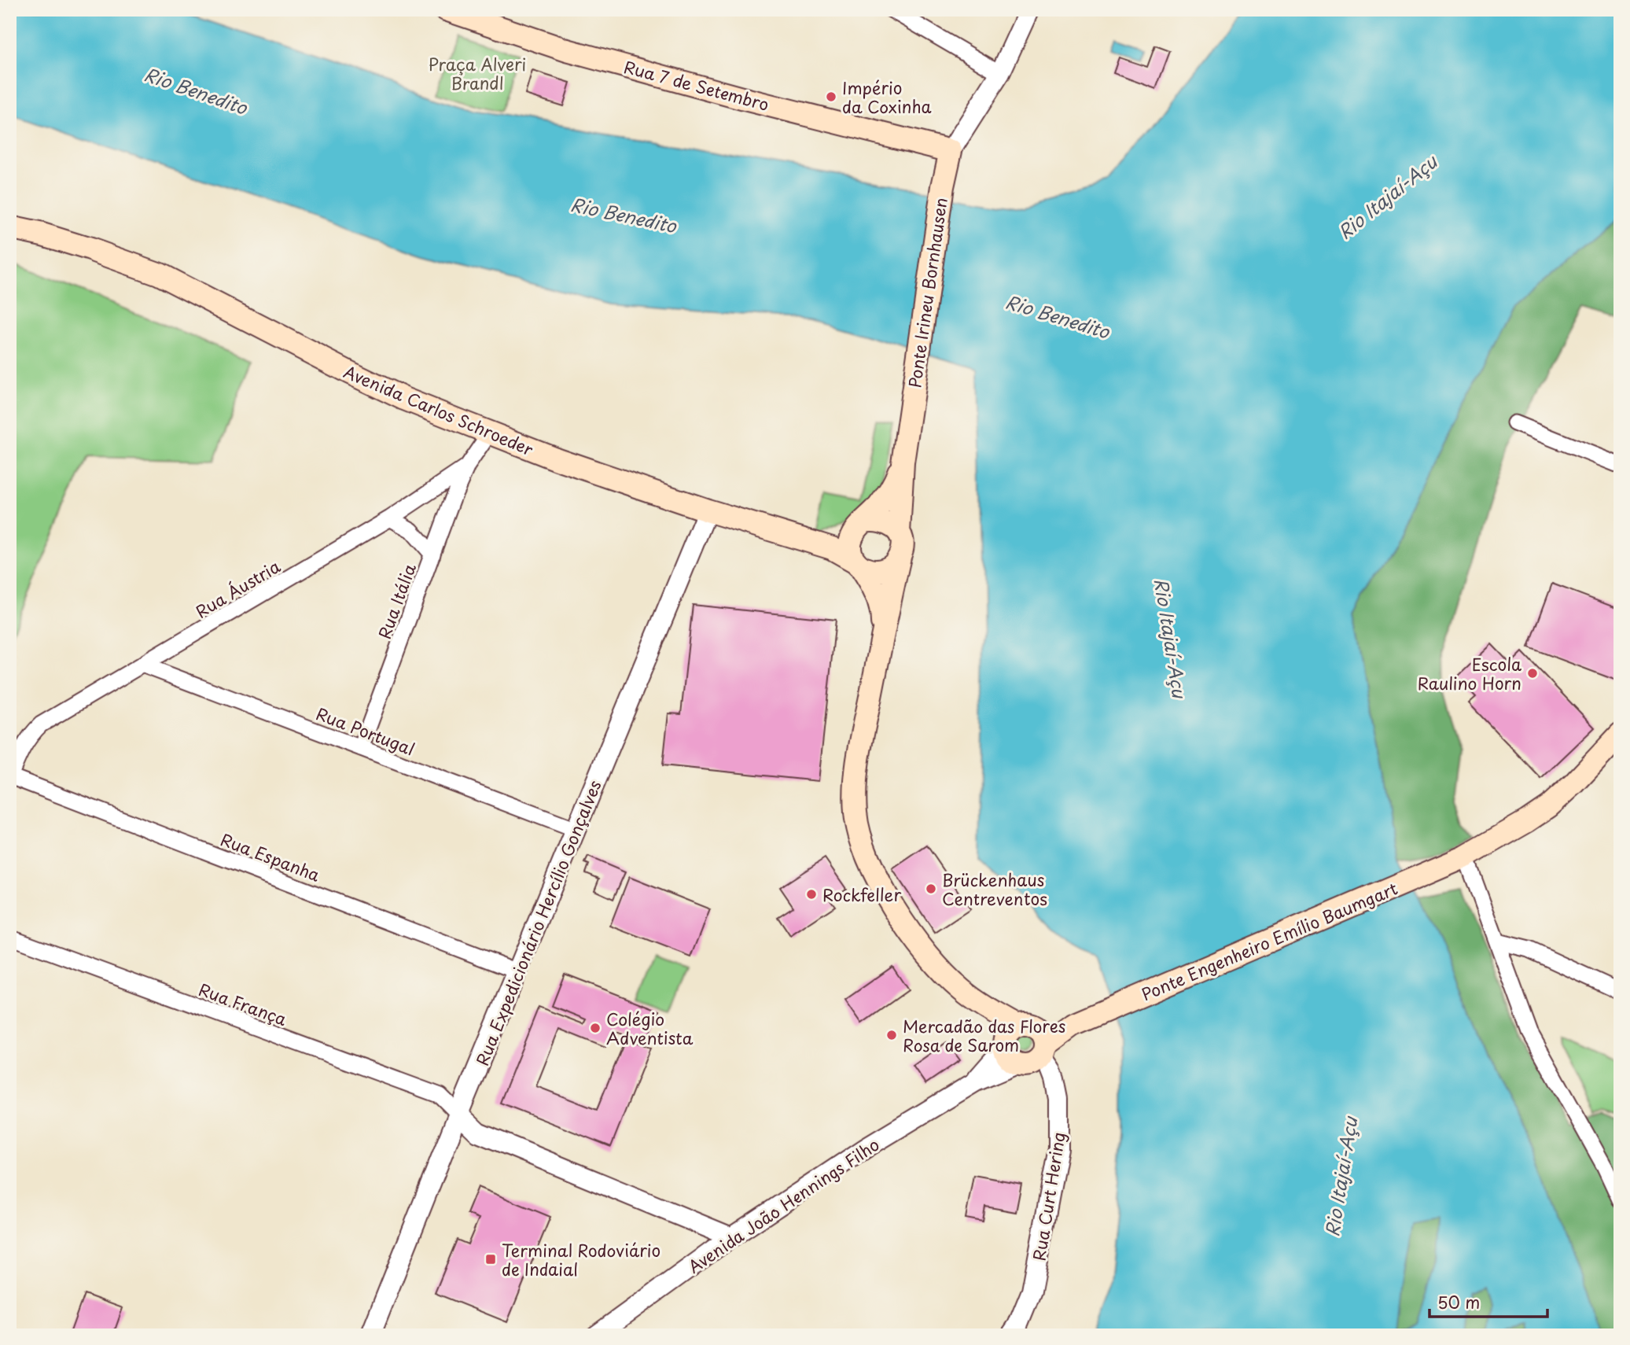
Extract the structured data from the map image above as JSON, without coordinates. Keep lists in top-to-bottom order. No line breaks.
{"streets":{"main road":["Rua 7 de Setembro","Ponte Irineu Bornhausen","Avenida Carlos Schroeder","Ponte Engenheiro Emílio Baumgart"],"street":["Rua Áustria","Rua Itália","Rua Portugal","Rua Espanha","Rua Expedicionário Hercílio Gonçalves","Rua França","Rua Curt Hering","Avenida João Hennings Filho"]},"crossings":[["Rua 7 de Setembro","Ponte Irineu Bornhausen"],["Avenida Carlos Schroeder","Rua Áustria"],["Avenida Carlos Schroeder","Rua Expedicionário Hercílio Gonçalves"],["Rua Áustria","Rua Itália"],["Rua Áustria","Rua Portugal"],["Rua Áustria","Rua Espanha"],["Rua Itália","Rua Portugal"],["Rua Portugal","Rua Expedicionário Hercílio Gonçalves"],["Rua Espanha","Rua Expedicionário Hercílio Gonçalves"],["Rua Expedicionário Hercílio Gonçalves","Rua França"],["Ponte Engenheiro Emílio Baumgart","Rua Curt Hering"],["Ponte Engenheiro Emílio Baumgart","Avenida João Hennings Filho"],["Rua Curt Hering","Avenida João Hennings Filho"]],"water":["Rio Benedito","Rio Itajaí-Açu"],"parks":["Praça Alveri Brandl"],"places":{"other":["Império da Coxinha","Escola Raulino Horn","Brückenhaus Centreventos","Rockfeller","Colégio Adventista","Mercadão das Flores Rosa de Sarom"],"transit":["Terminal Rodoviário de Indaial"]},"scale_bar":"50 m"}
